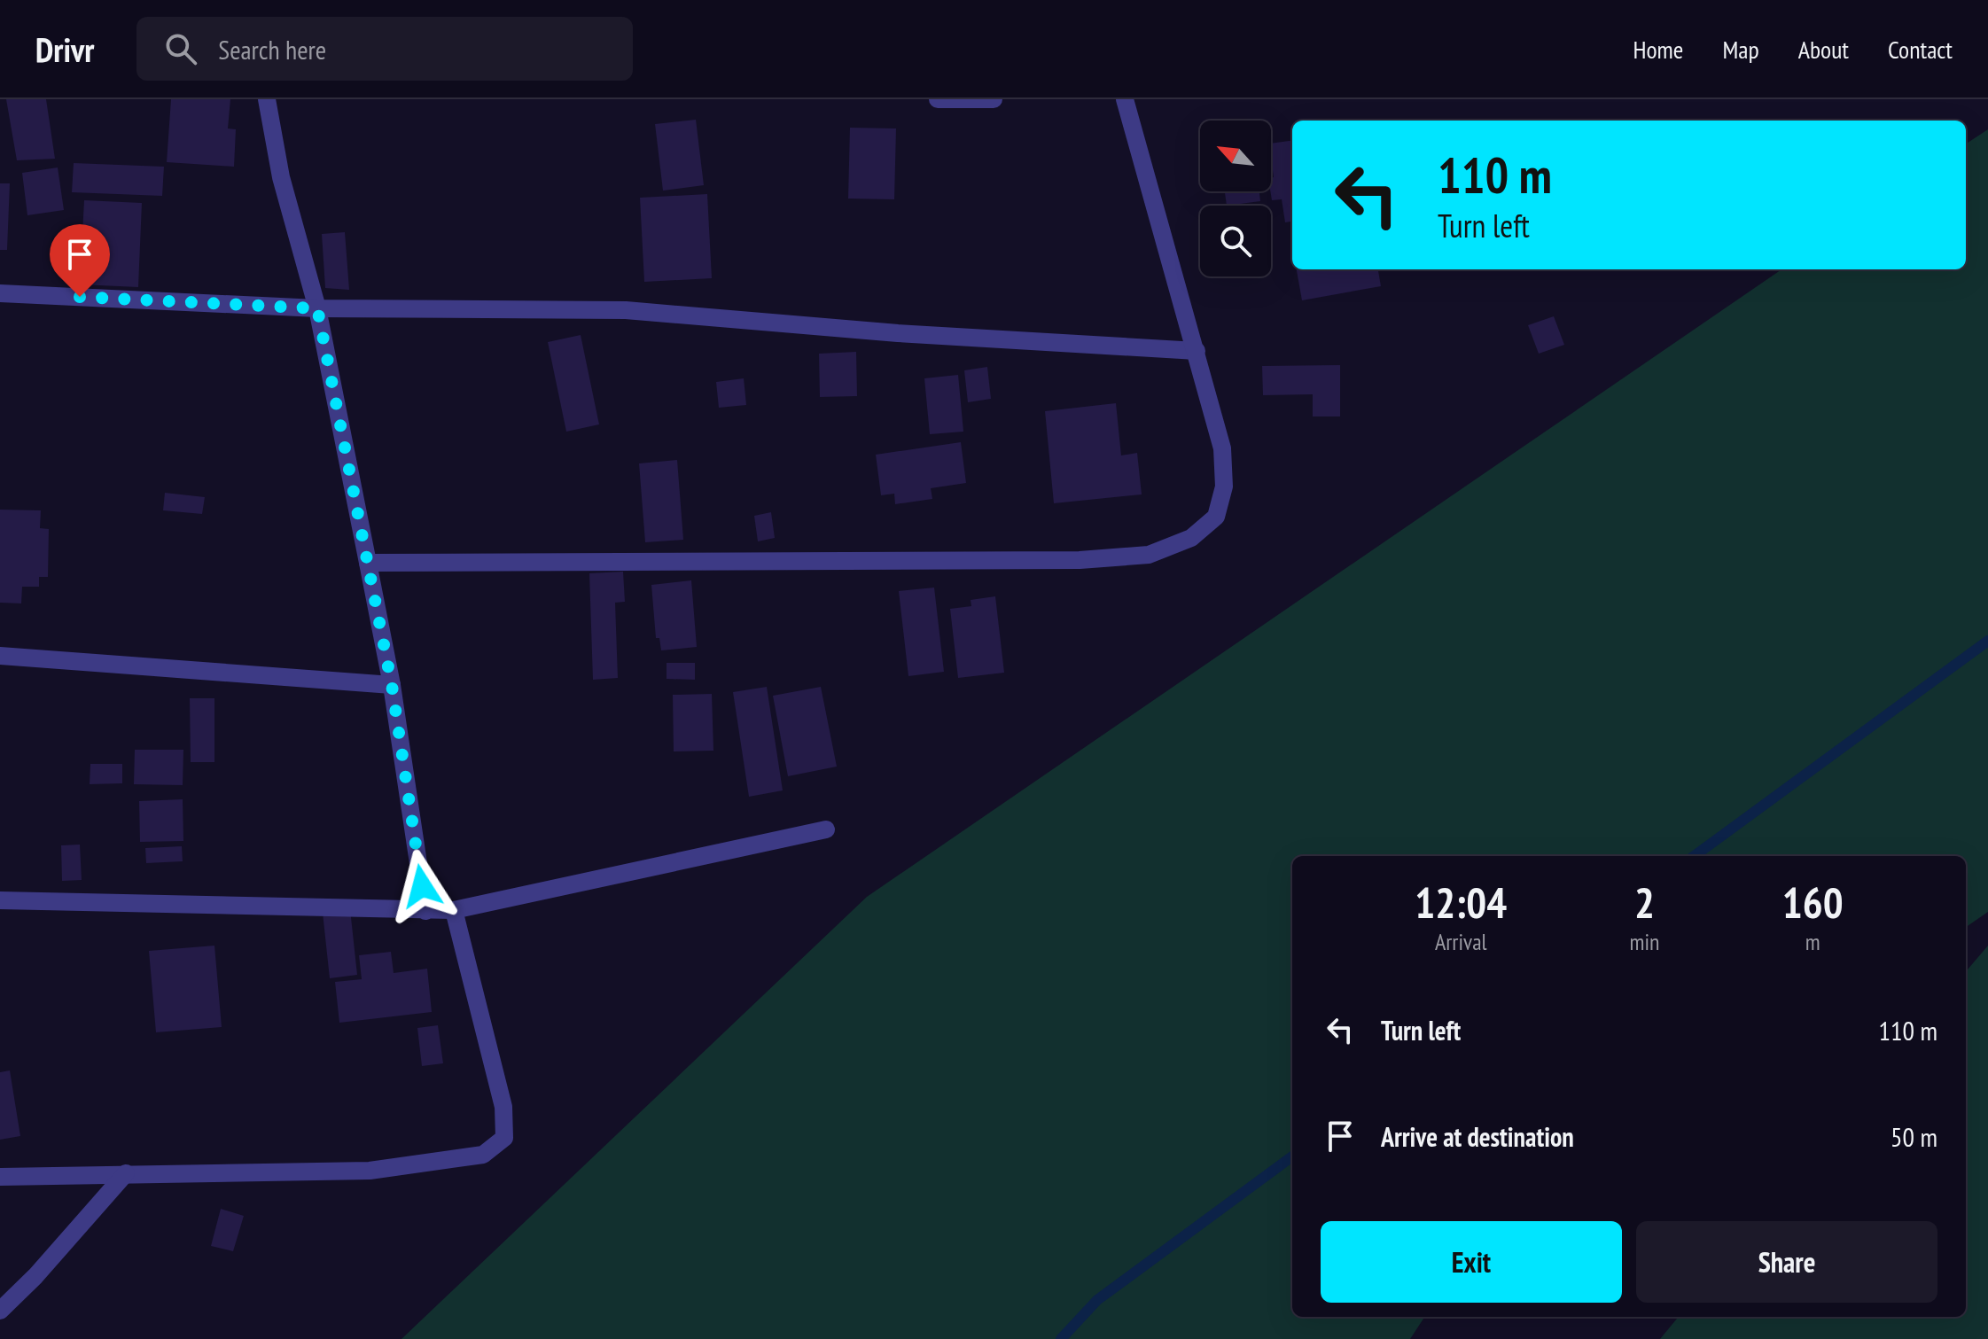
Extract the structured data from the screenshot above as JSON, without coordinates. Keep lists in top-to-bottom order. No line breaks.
{"north":"top left","page":{"header":"Drivr","search":"Search here","nav":["Home","Map","About","Contact"],"turn":["110 m","Turn left"],"eta":["12:04","Arrival","2","min","160","m"],"list":[{"name":"Turn left","value":"110 m"},{"name":"Arrive at destination","value":"50 m"}],"buttons":["Exit","Share"]}}
